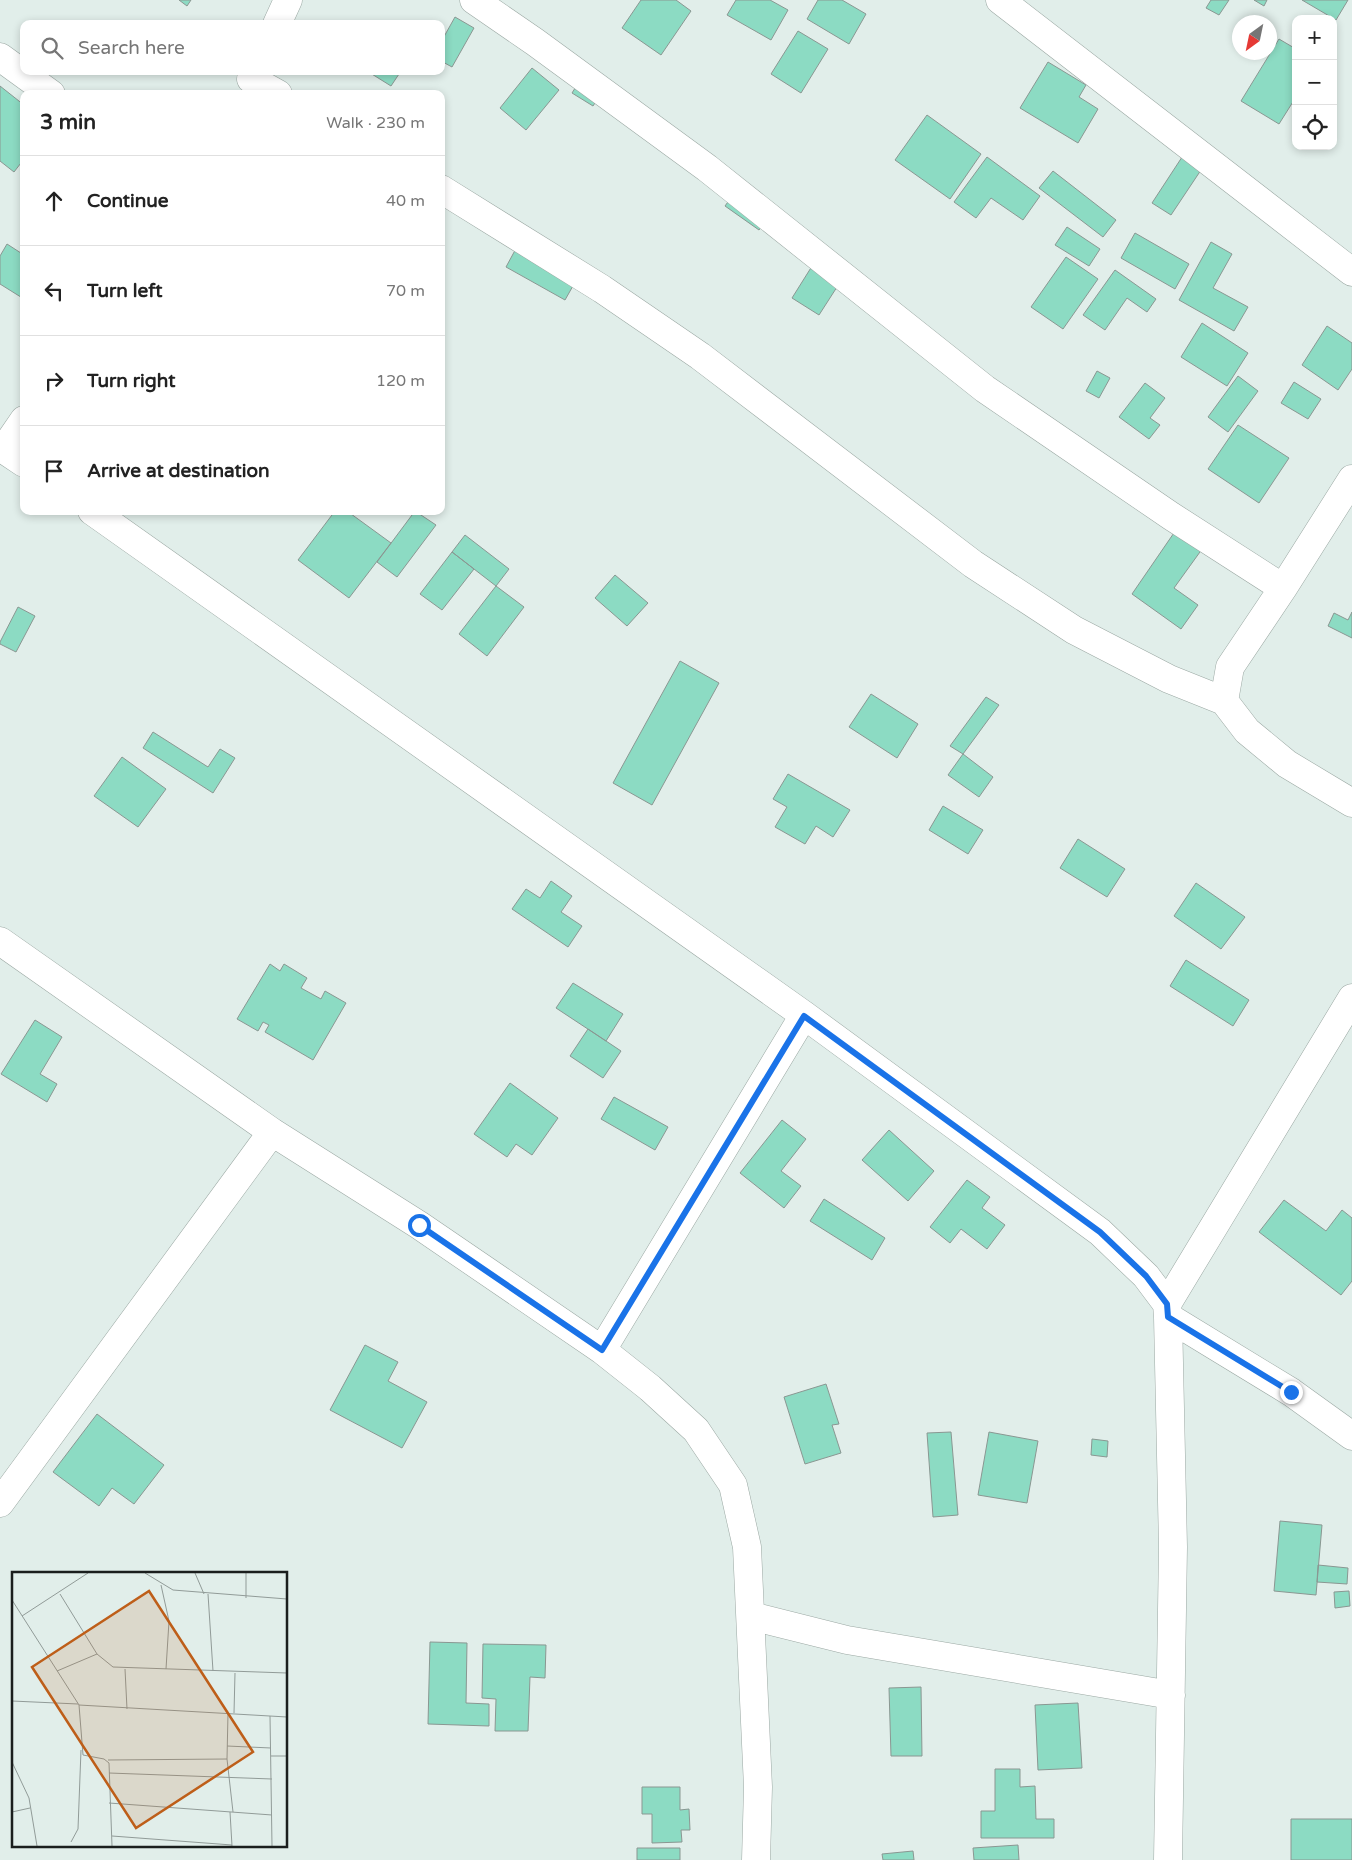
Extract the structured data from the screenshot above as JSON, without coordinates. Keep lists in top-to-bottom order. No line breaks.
{"north":"bottom left","page":{"map_buttons":["+","−"],"search":"Search here","heading":["3 min","Walk · 230 m"],"list":[["Continue","40 m"],["Turn left","70 m"],["Turn right","120 m"],"Arrive at destination"]}}
